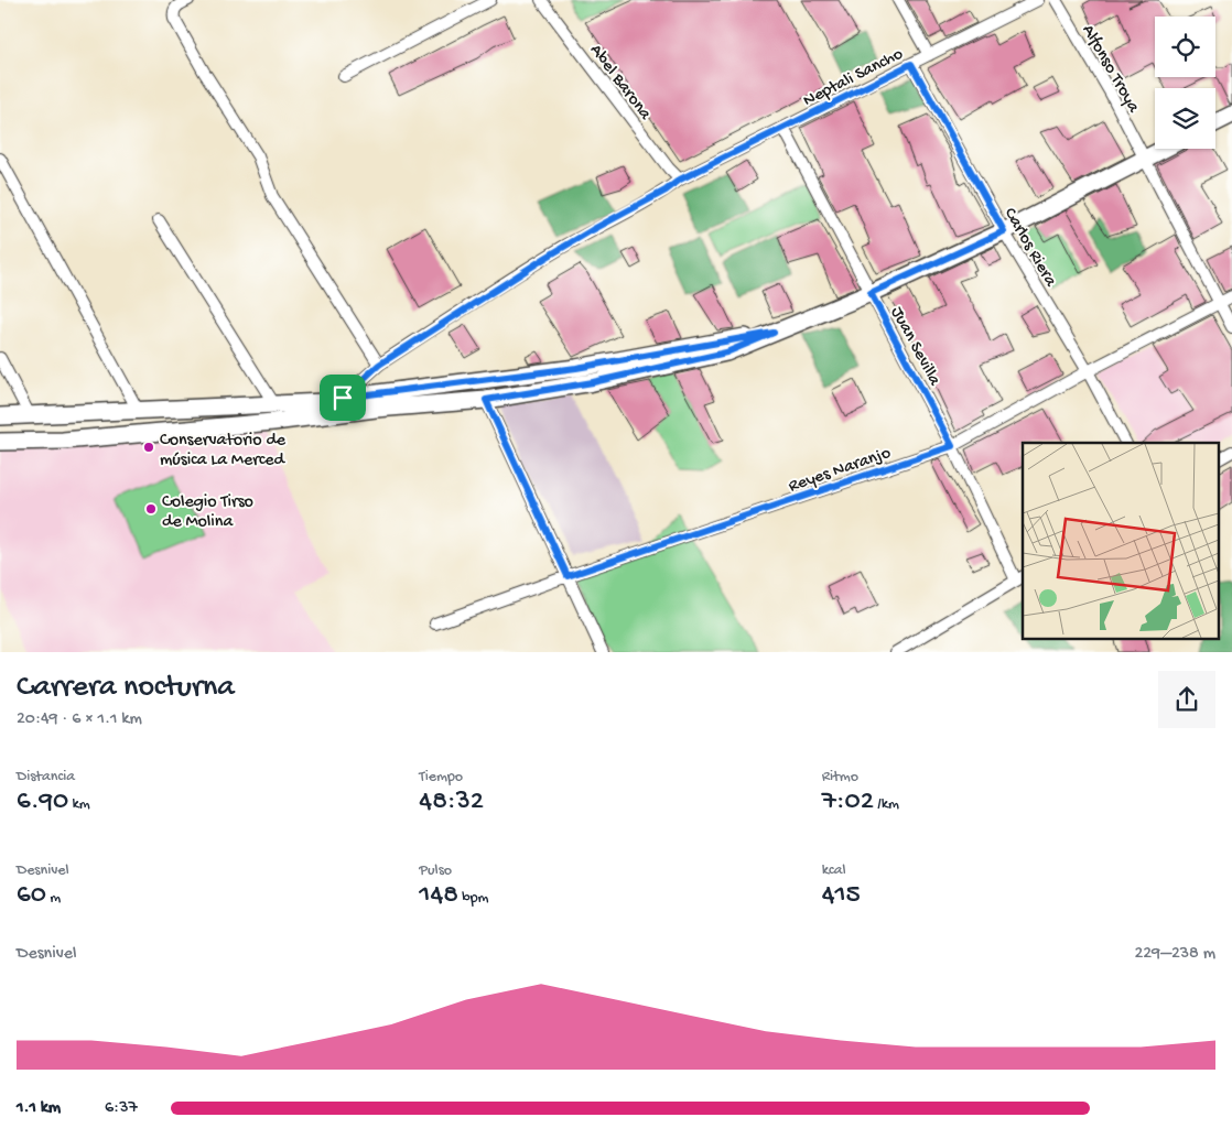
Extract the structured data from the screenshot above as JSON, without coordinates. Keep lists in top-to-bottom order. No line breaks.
{"streets":{"street":["Alfonso Troya","Neptali Sancho","Abel Barona","Carlos Riera","Juan Sevilla","Reyes Naranjo"]},"crossings":[["Alfonso Troya","Reyes Naranjo"],["Neptali Sancho","Abel Barona"],["Neptali Sancho","Carlos Riera"],["Neptali Sancho","Juan Sevilla"],["Carlos Riera","Reyes Naranjo"],["Juan Sevilla","Reyes Naranjo"]],"places":["Conservatorio de música La Merced","Colegio Tirso de Molina"],"page":{"heading":["Carrera nocturna","20:49 · 6 × 1.1 km"],"stats":[["Distancia","6.90 km"],["Tiempo","48:32"],["Ritmo","7:02 /km"],["Desnivel","60 m"],["Pulso","148 bpm"],["kcal","415"]],"chart":["Desnivel","229–238 m"],"list":[{"name":"1.1 km","note":"6:37"}]}}
